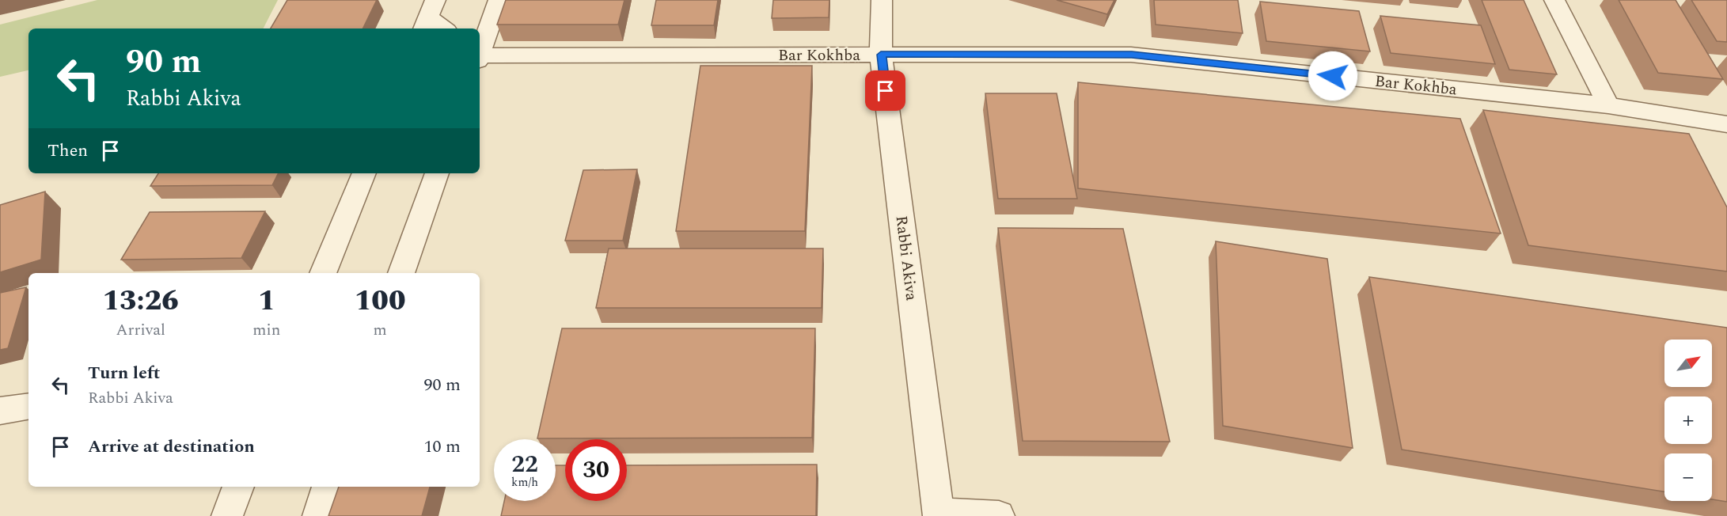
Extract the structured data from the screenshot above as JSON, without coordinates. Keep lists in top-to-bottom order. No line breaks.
{"streets":{"street":["Bar Kokhba","Rabbi Akiva"]},"crossings":[["Bar Kokhba","Rabbi Akiva"]],"north":"top right","page":{"turn":["90 m","Rabbi Akiva"],"then":"Then","eta":["13:26","Arrival","1","min","100","m"],"map_buttons":["+","−"],"list":[{"name":"Turn left","note":"Rabbi Akiva","value":"90 m"},{"name":"Arrive at destination","value":"10 m"}],"speed":"22 km/h","limit":"30"}}
